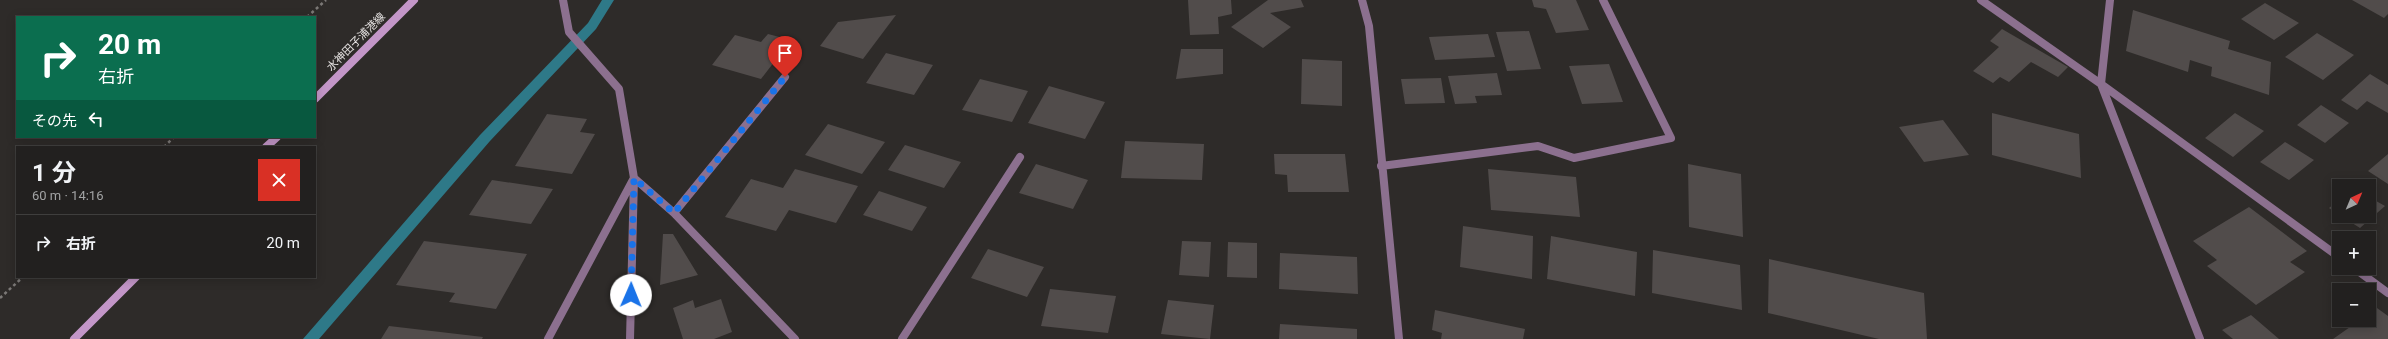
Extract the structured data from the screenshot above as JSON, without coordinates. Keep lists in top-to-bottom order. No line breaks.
{"streets":{"main road":["水神田子浦港線"]},"north":"top right","page":{"turn":["20 m","右折"],"then":"その先","heading":["1 分","60 m · 14:16"],"map_buttons":["+","−"],"list":[{"name":"右折","value":"20 m"}]}}
